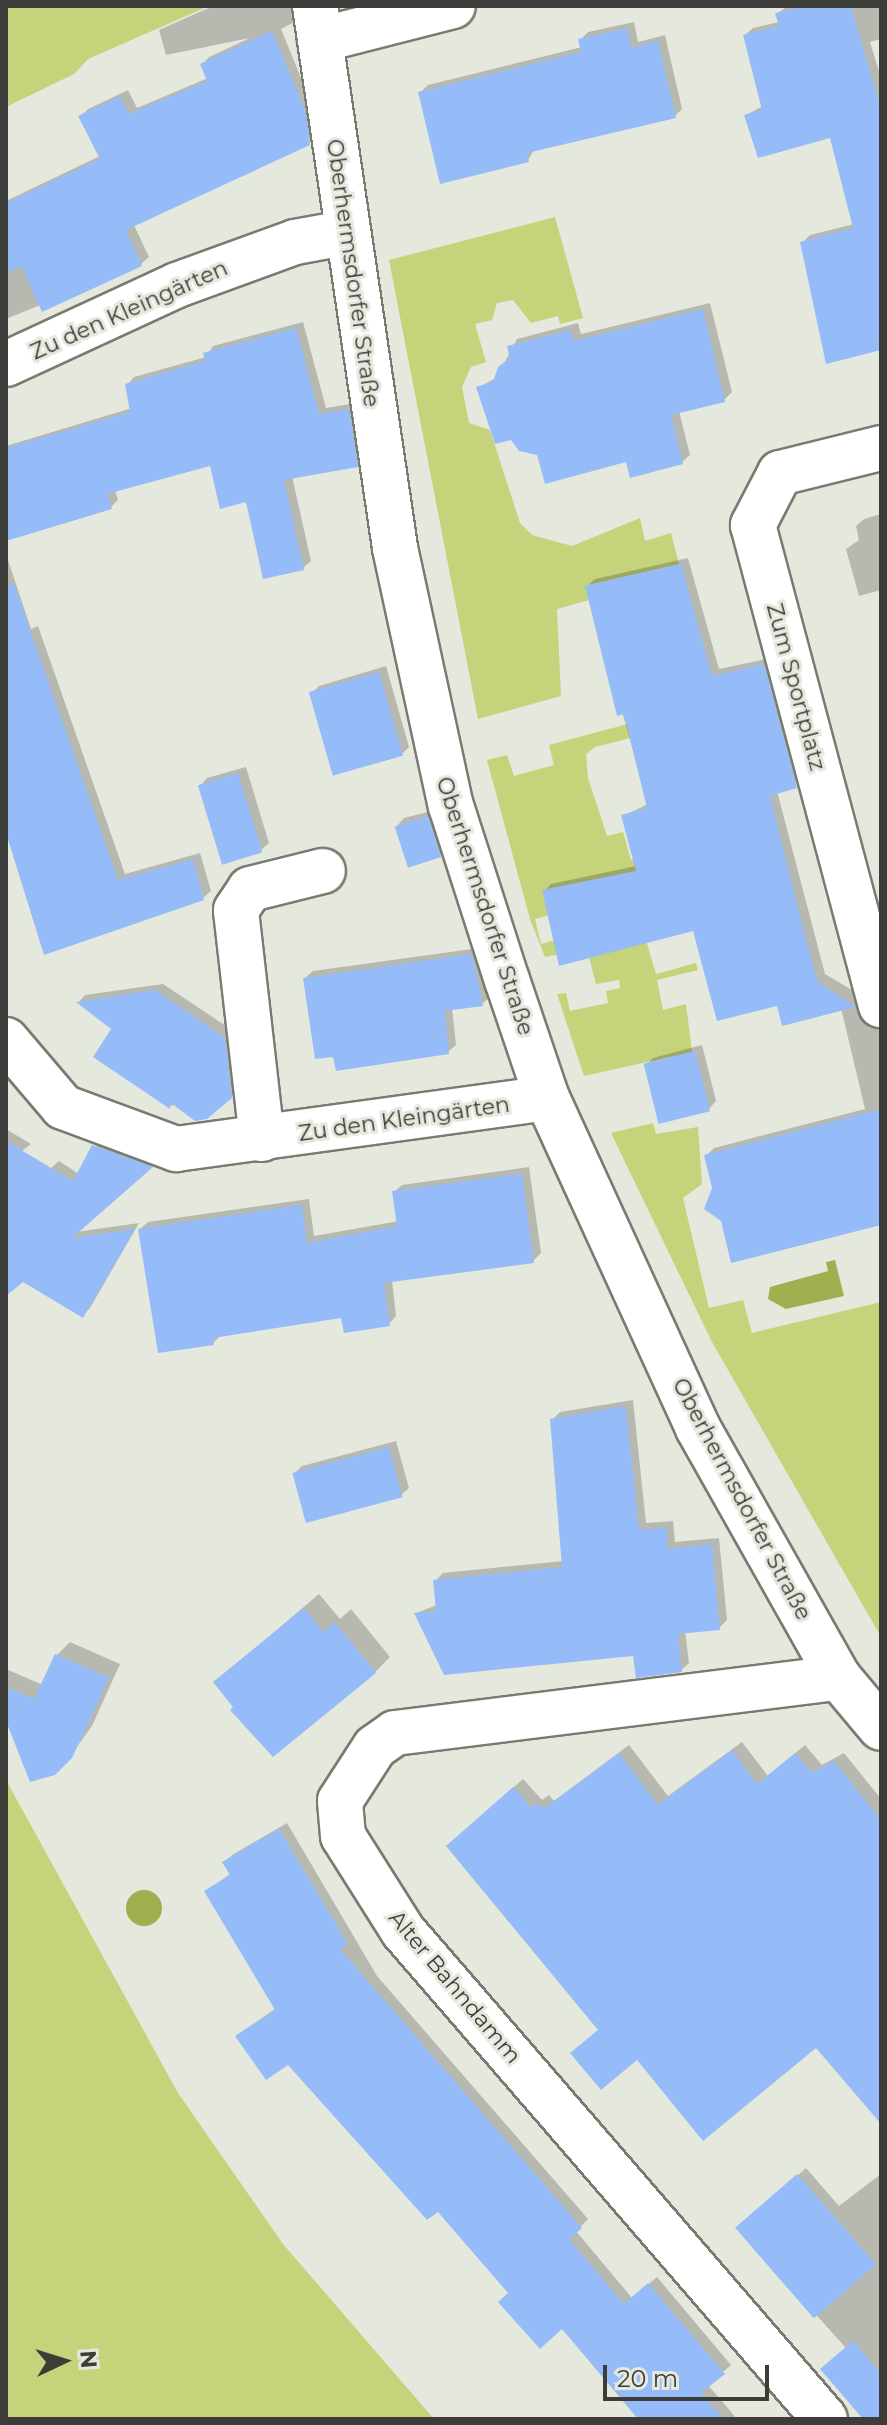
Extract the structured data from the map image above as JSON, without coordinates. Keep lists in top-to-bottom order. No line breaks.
{"streets":{"street":["Oberhermsdorfer Straße","Zu den Kleingärten","Zum Sportplatz","Alter Bahndamm"]},"crossings":[["Oberhermsdorfer Straße","Zu den Kleingärten"],["Oberhermsdorfer Straße","Alter Bahndamm"]],"scale_bar":"20 m","north":"right"}
